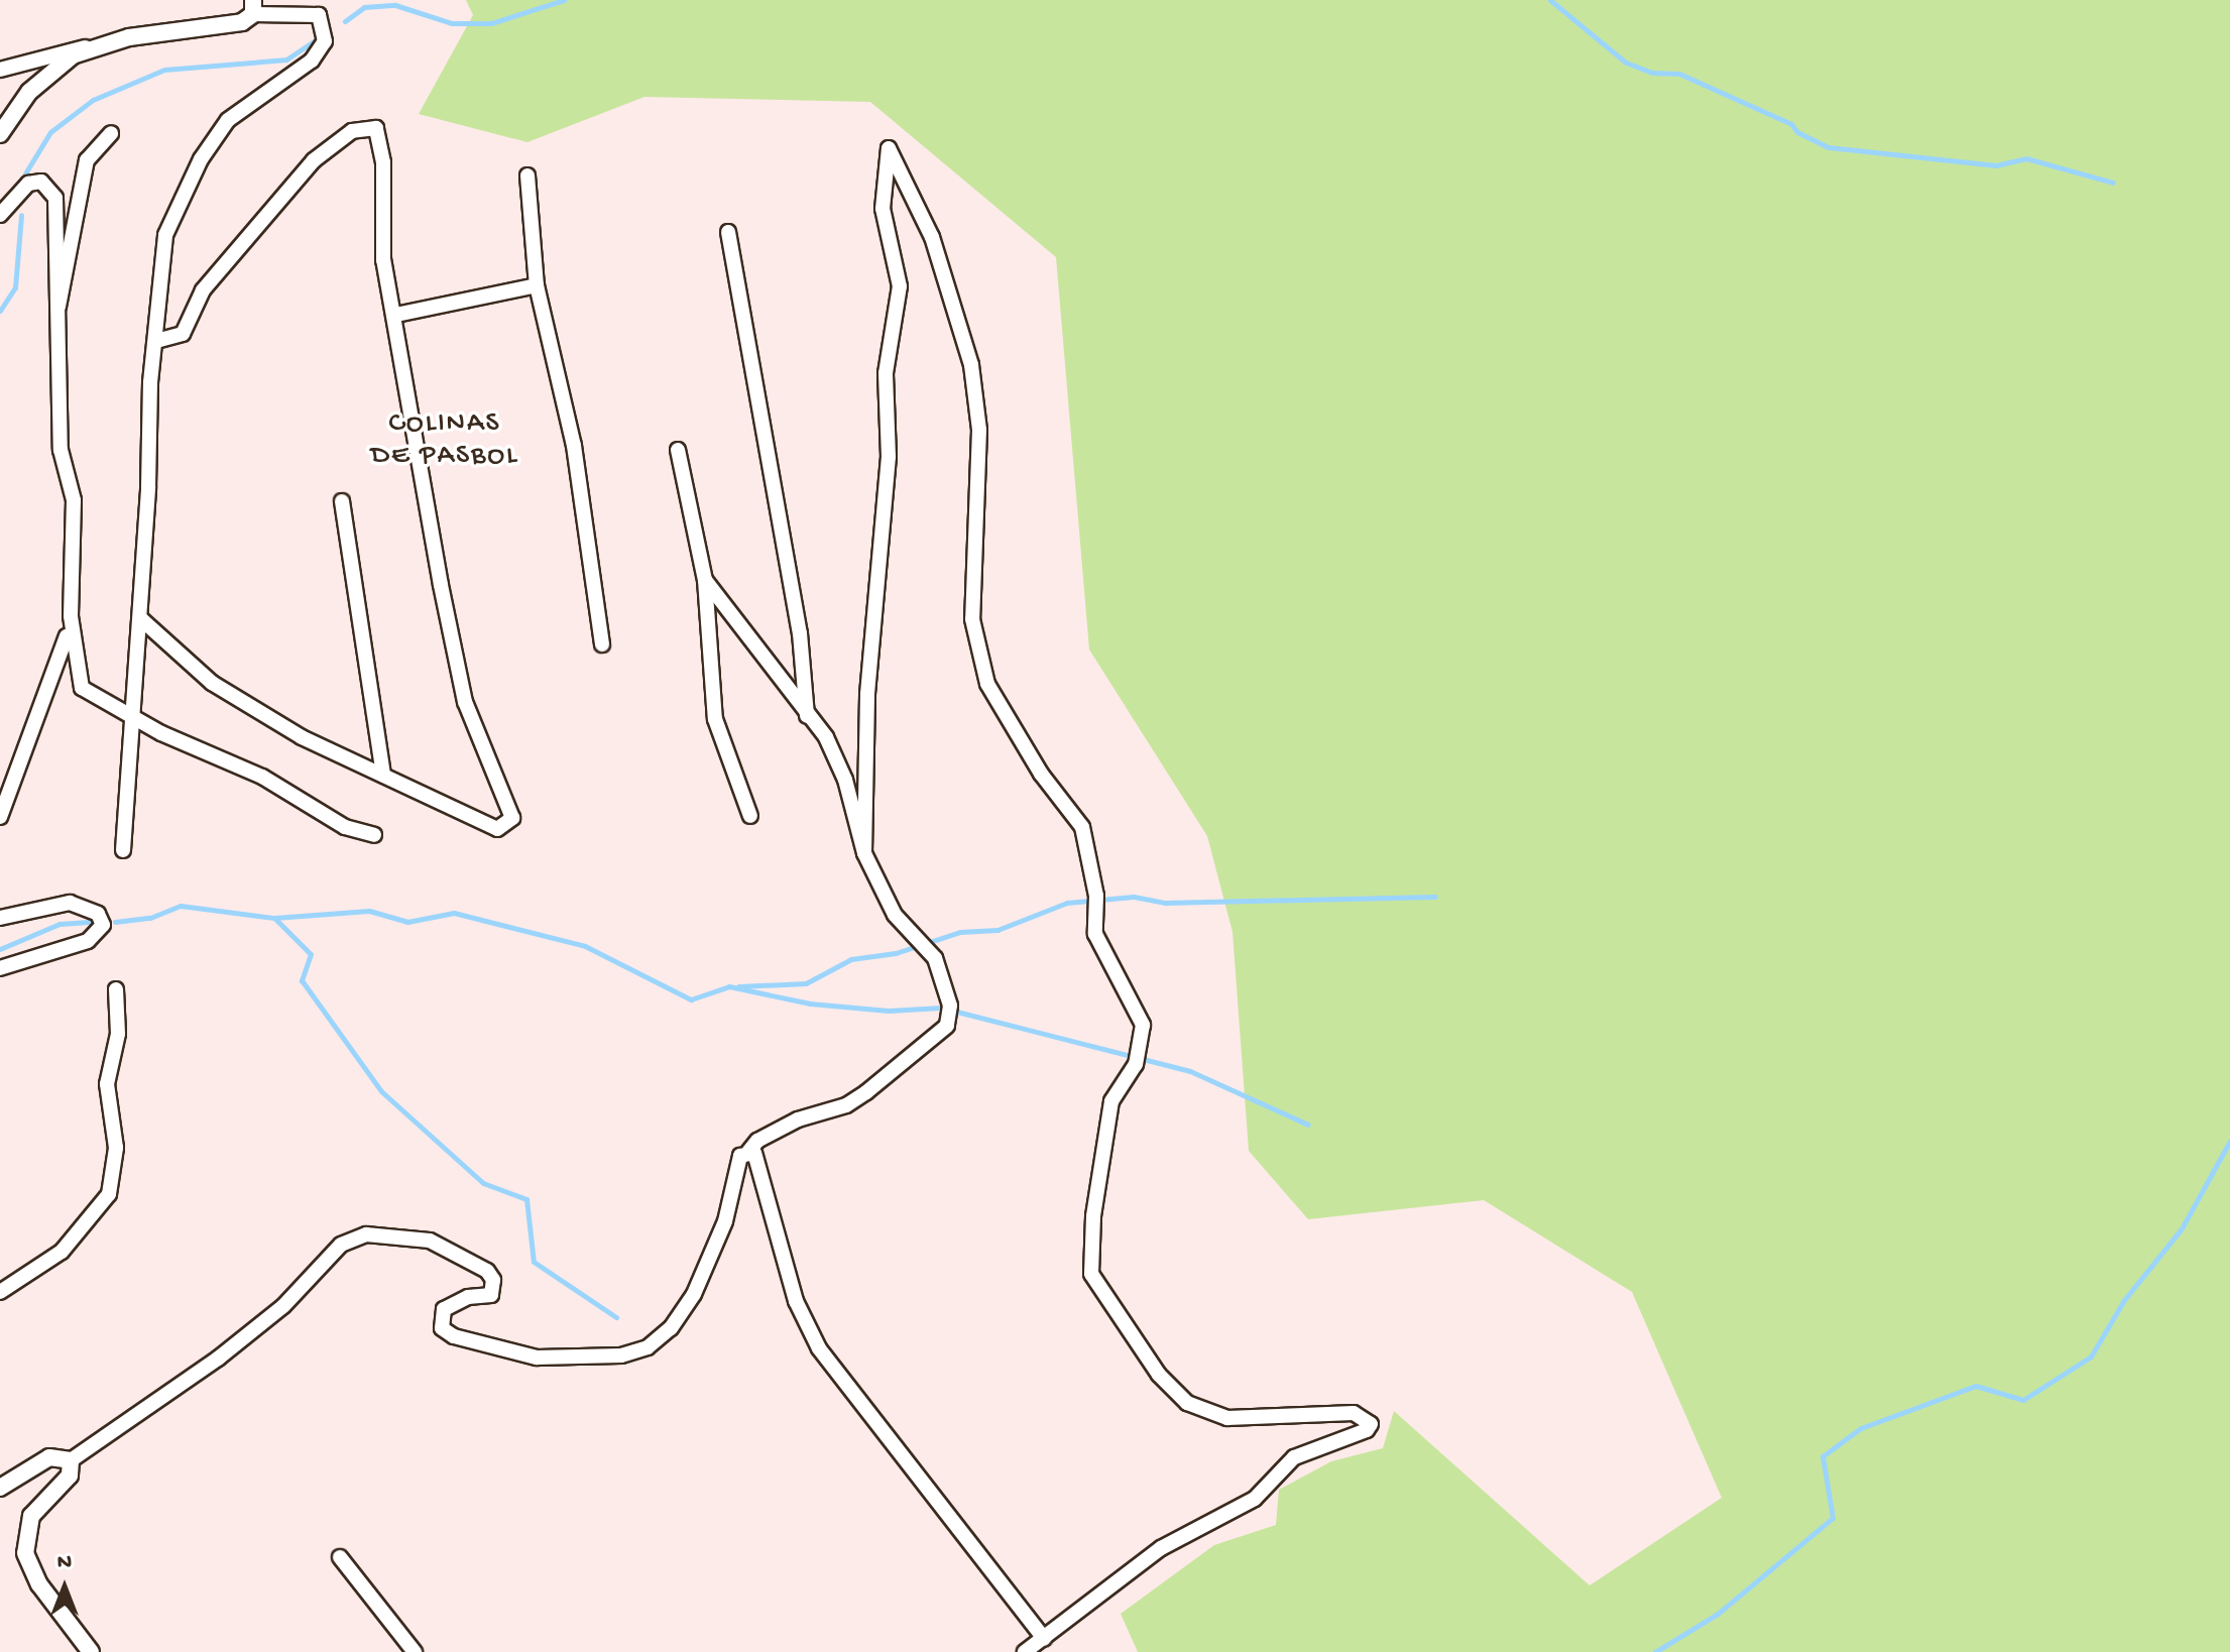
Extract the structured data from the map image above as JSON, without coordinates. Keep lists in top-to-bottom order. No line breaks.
{"districts":["COLINAS DE PASBOL"],"north":"top"}
